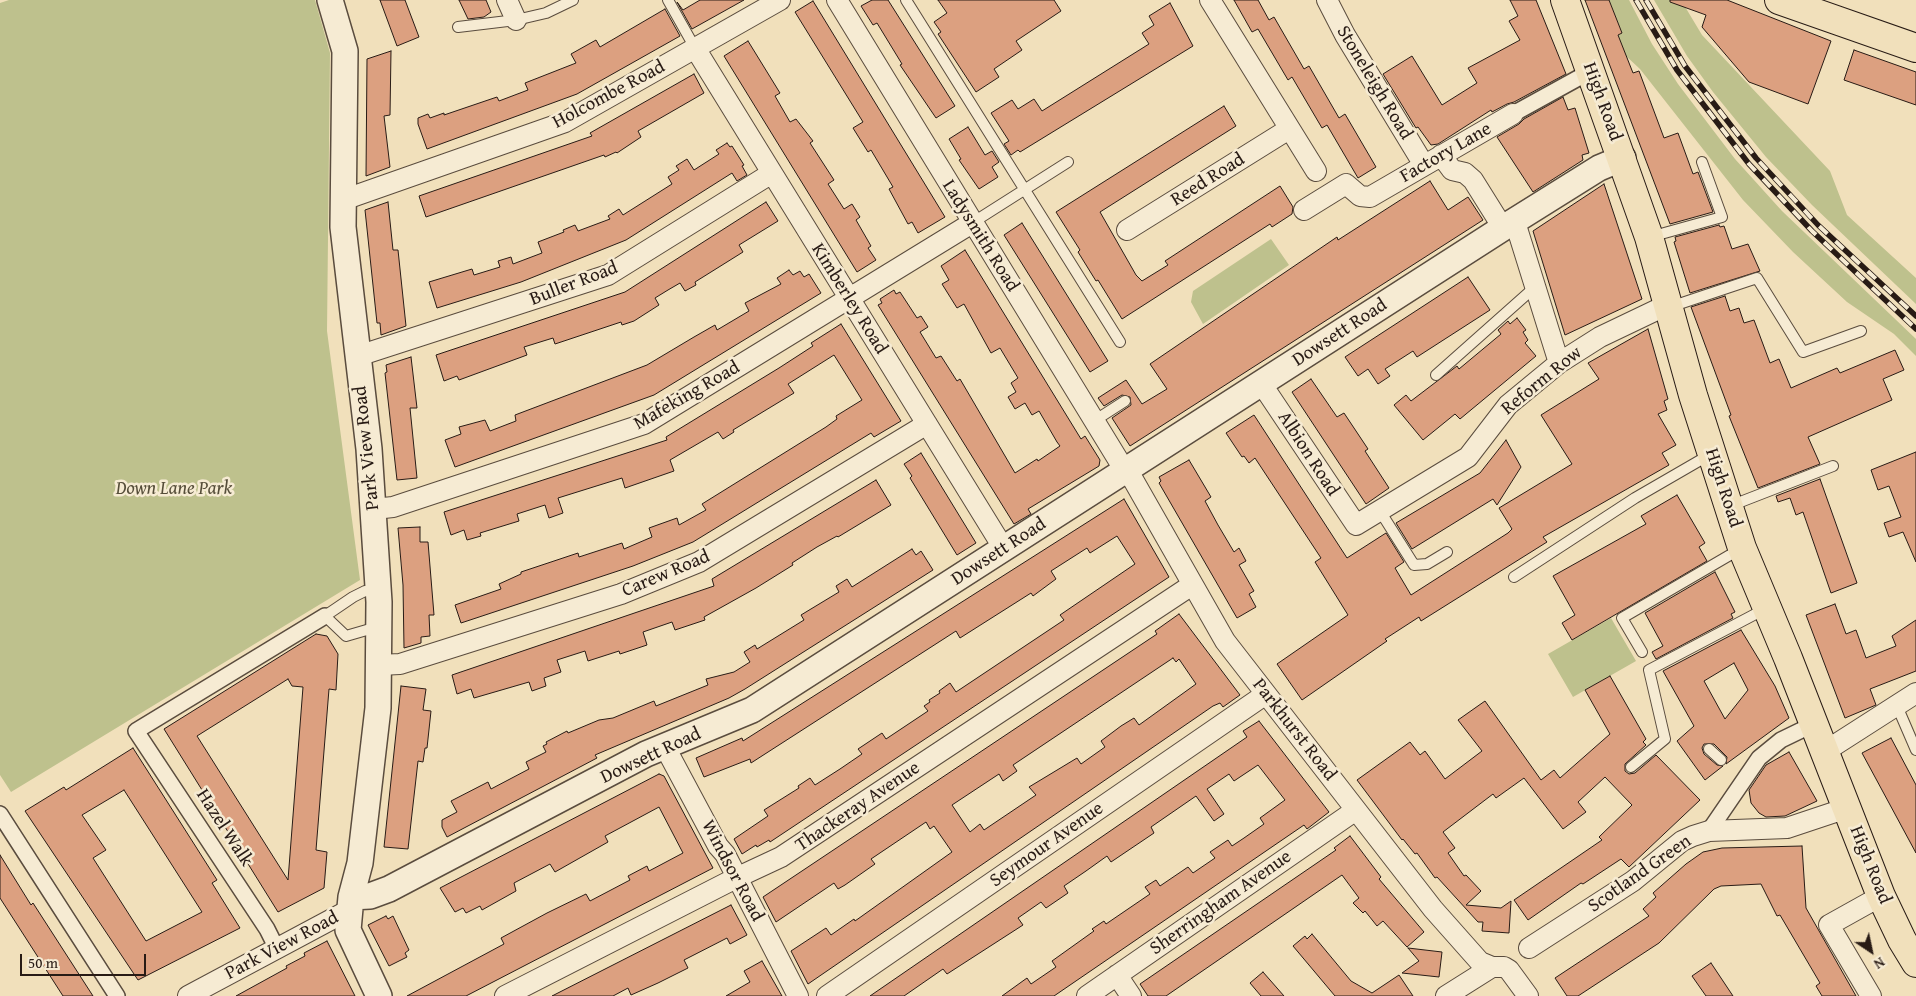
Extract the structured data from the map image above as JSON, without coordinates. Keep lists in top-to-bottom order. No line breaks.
{"streets":{"main road":["High Road"],"street":["Stoneleigh Road","Holcombe Road","Factory Lane","Reed Road","Ladysmith Road","Buller Road","Kimberley Road","Dowsett Road","Reform Row","Mafeking Road","Park View Road","Albion Road","Carew Road","Parkhurst Road","Thackeray Avenue","Hazel Walk","Seymour Avenue","Windsor Road","Scotland Green","Sherringham Avenue"]},"crossings":[["Stoneleigh Road","Factory Lane"],["Stoneleigh Road","Dowsett Road"],["Stoneleigh Road","Reform Row"],["Holcombe Road","Kimberley Road"],["Holcombe Road","Park View Road"],["High Road","Factory Lane"],["High Road","Dowsett Road"],["High Road","Reform Row"],["High Road","Scotland Green"],["Ladysmith Road","Dowsett Road"],["Ladysmith Road","Mafeking Road"],["Ladysmith Road","Parkhurst Road"],["Buller Road","Kimberley Road"],["Buller Road","Park View Road"],["Kimberley Road","Dowsett Road"],["Kimberley Road","Mafeking Road"],["Kimberley Road","Carew Road"],["Dowsett Road","Park View Road"],["Dowsett Road","Albion Road"],["Dowsett Road","Parkhurst Road"],["Dowsett Road","Windsor Road"],["Reform Row","Albion Road"],["Mafeking Road","Park View Road"],["Park View Road","Carew Road"],["Park View Road","Hazel Walk"],["Parkhurst Road","Thackeray Avenue"],["Parkhurst Road","Seymour Avenue"],["Parkhurst Road","Sherringham Avenue"],["Thackeray Avenue","Windsor Road"]],"parks":["Down Lane Park"],"scale_bar":"50 m","north":"bottom right"}
